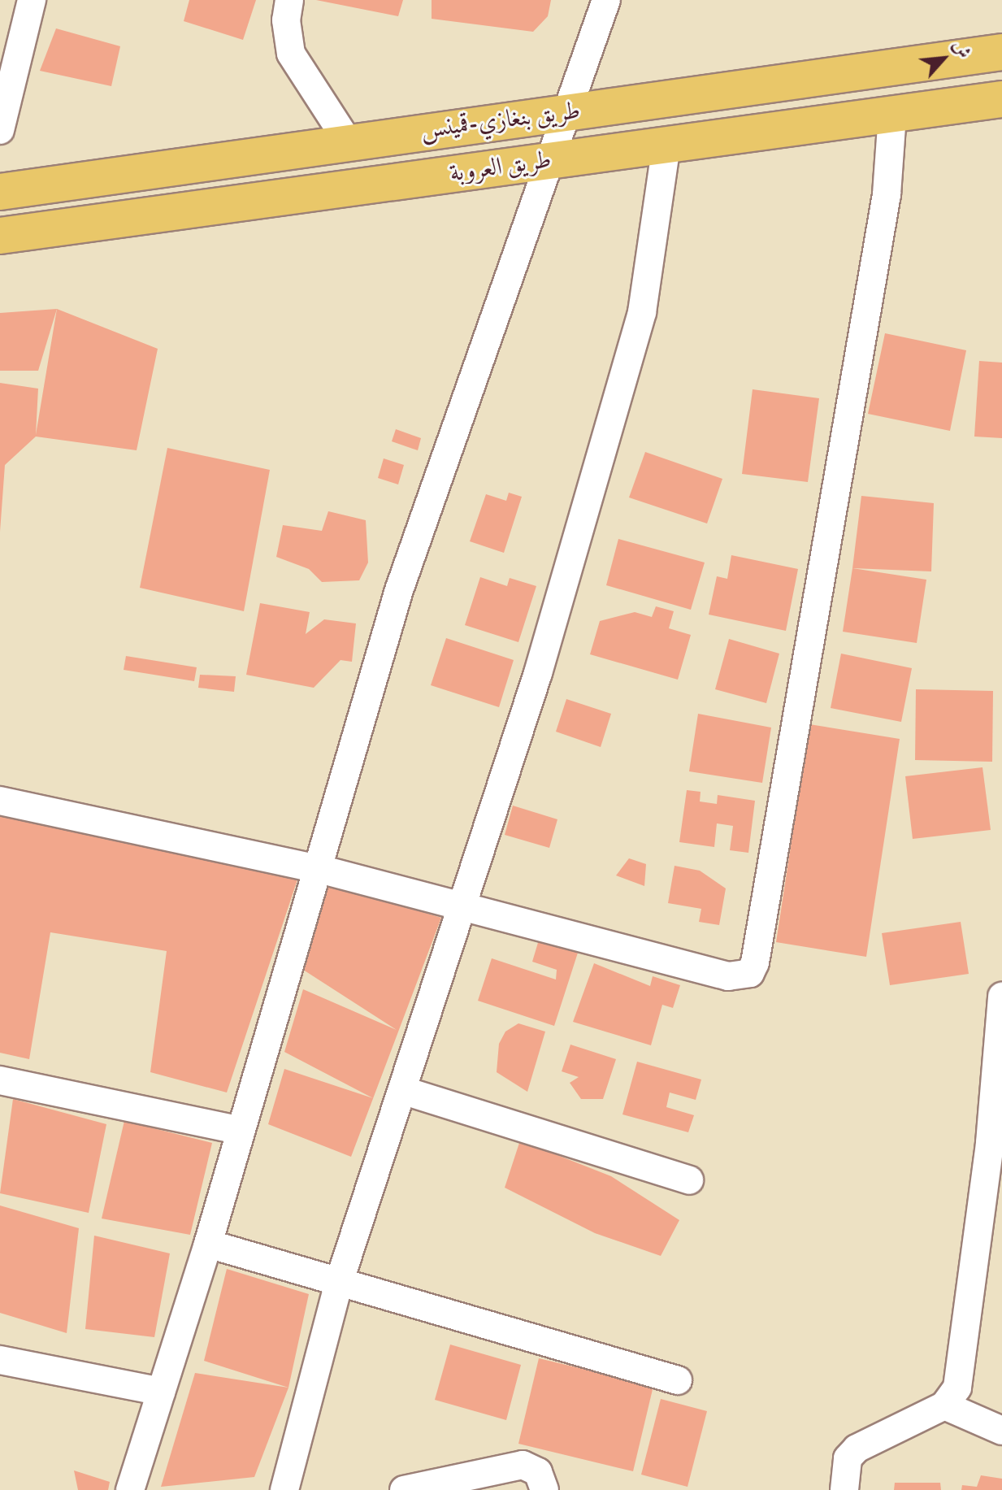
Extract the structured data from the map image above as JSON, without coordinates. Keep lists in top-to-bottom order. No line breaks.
{"streets":{"main road":["طريق بنغازي-قمينس","طريق العروبة"]},"north":"top right"}
